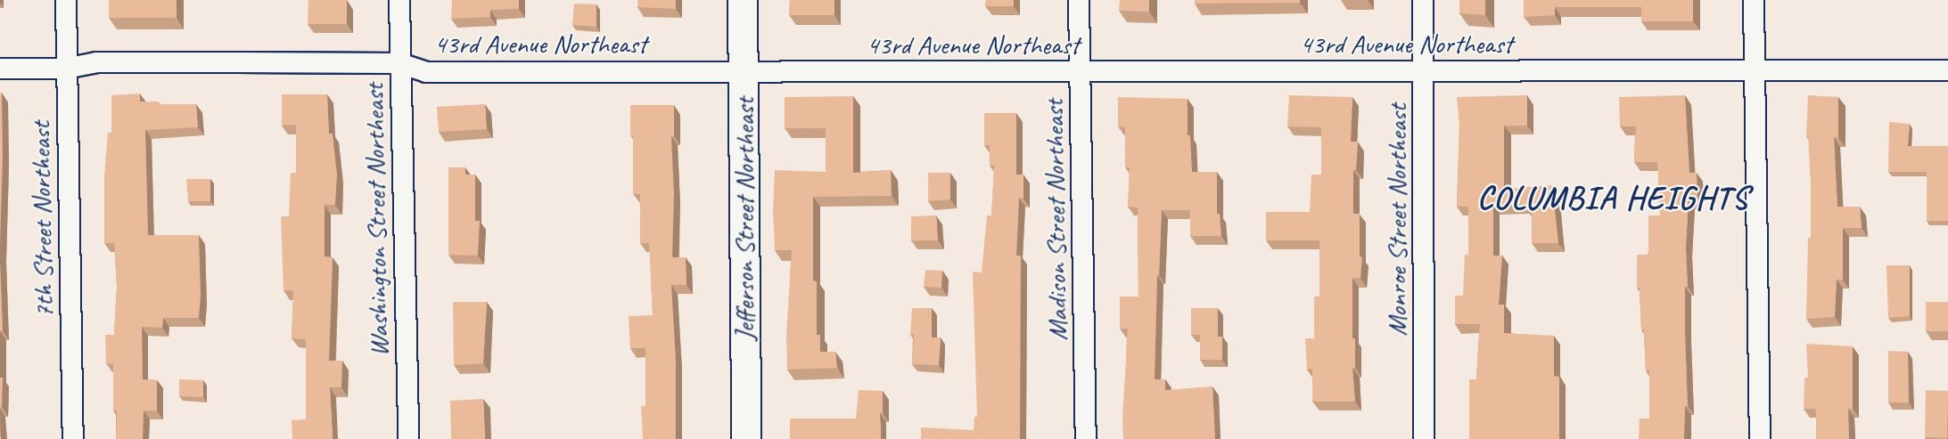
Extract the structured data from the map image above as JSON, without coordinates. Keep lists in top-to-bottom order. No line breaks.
{"streets":{"street":["43rd Avenue Northeast","Jefferson Street Northeast","7th Street Northeast","Washington Street Northeast","Madison Street Northeast","Monroe Street Northeast"]},"crossings":[["43rd Avenue Northeast","Jefferson Street Northeast"],["43rd Avenue Northeast","7th Street Northeast"],["43rd Avenue Northeast","Washington Street Northeast"],["43rd Avenue Northeast","Madison Street Northeast"],["43rd Avenue Northeast","Monroe Street Northeast"]],"districts":["COLUMBIA HEIGHTS"]}
